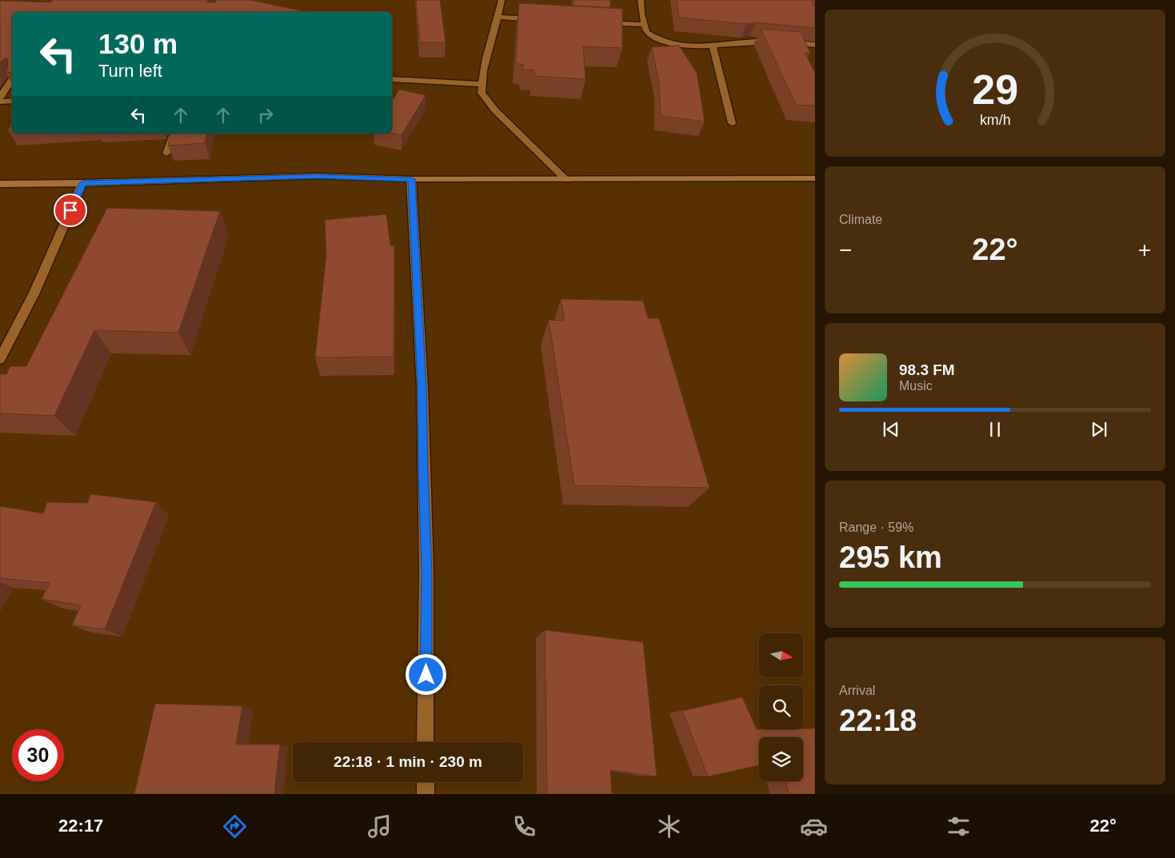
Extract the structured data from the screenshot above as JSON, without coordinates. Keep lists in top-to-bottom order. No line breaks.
{"north":"right","page":{"turn":["130 m","Turn left"],"tile":["Climate",["Range · 59%","295 km"],["Arrival","22:18"]],"heat":["−","22°","+"],"song":["98.3 FM","Music"],"limit":"30","trip":"22:18 · 1 min · 230 m","tabs":["22:17","22°"],"gauge":["29","km/h"]}}
